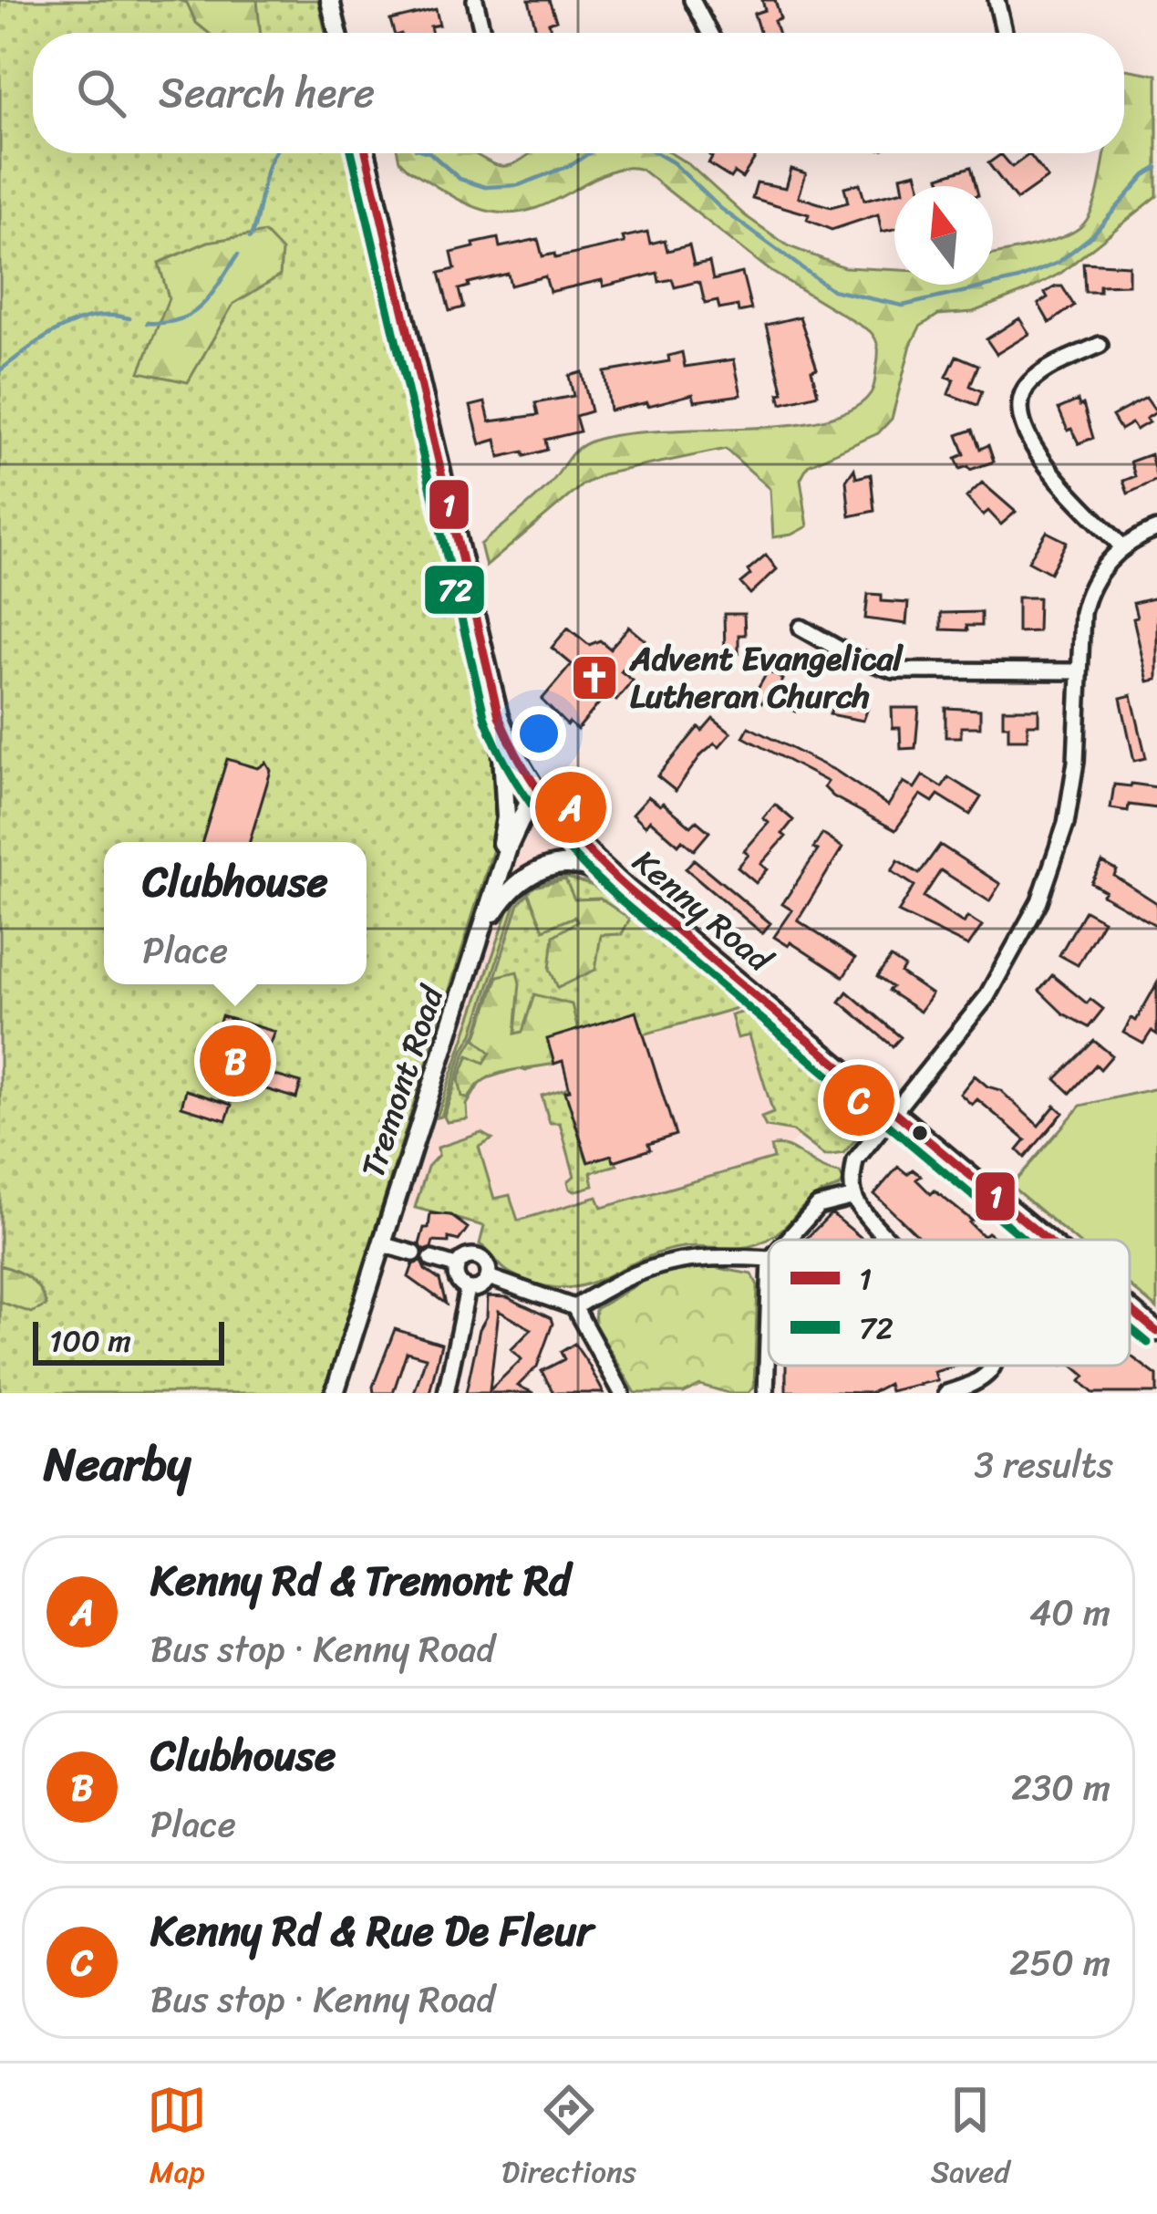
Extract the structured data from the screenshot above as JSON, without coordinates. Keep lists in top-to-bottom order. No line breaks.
{"streets":{"main road":["Kenny Road","Tremont Road"]},"crossings":[["Kenny Road","Tremont Road"]],"places":{"church":["Advent Evangelical Lutheran Church"]},"lines":["transit line 1","transit line 72"],"legend":["1","72"],"scale_bar":"100 m","north":"top","page":{"search":"Search here","pins":["A","B","C"],"popup":["Clubhouse","Place"],"scale":"100 m","heading":["Nearby","3 results"],"list":[{"mark":"A","name":"Kenny Rd & Tremont Rd","note":"Bus stop · Kenny Road","value":"40 m"},{"mark":"B","name":"Clubhouse","note":"Place","value":"230 m"},{"mark":"C","name":"Kenny Rd & Rue De Fleur","note":"Bus stop · Kenny Road","value":"250 m"}],"nav":["Map","Directions","Saved"]}}
